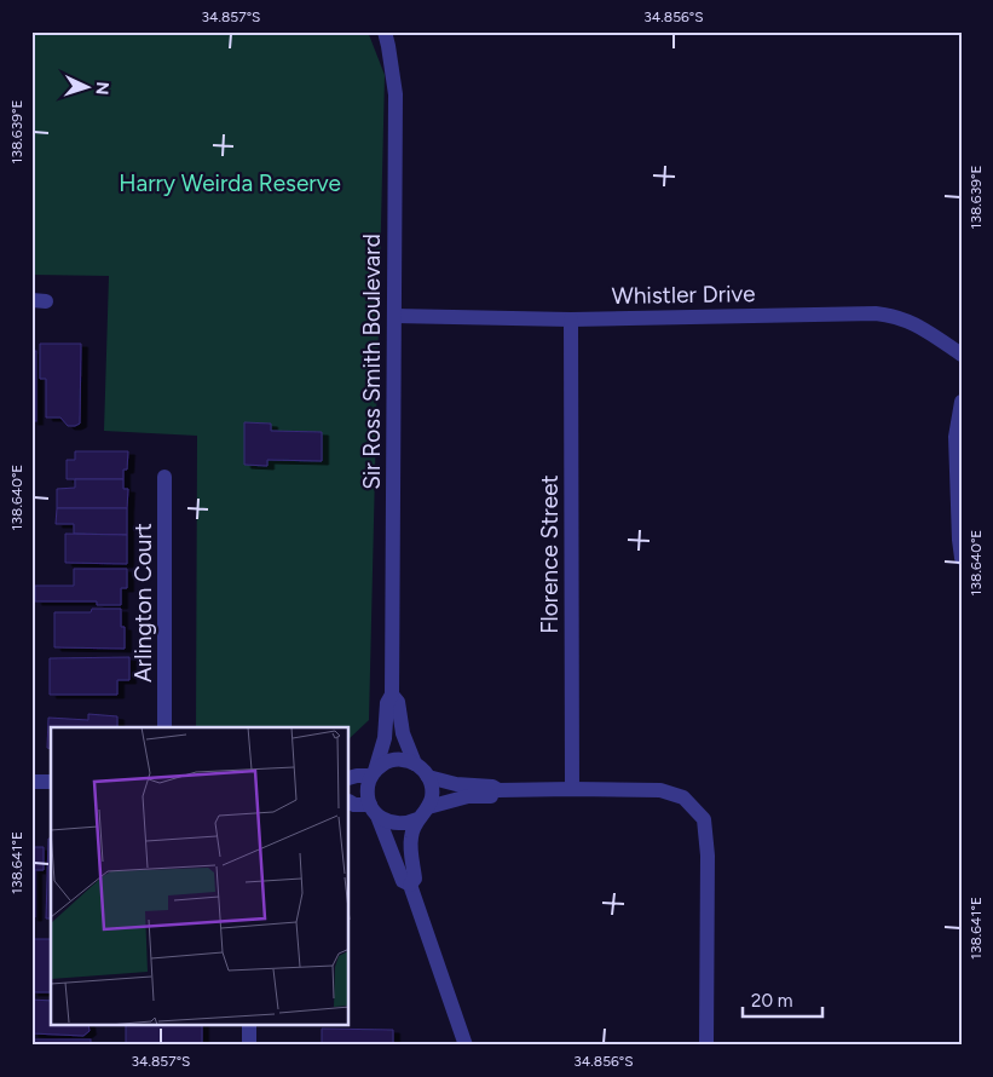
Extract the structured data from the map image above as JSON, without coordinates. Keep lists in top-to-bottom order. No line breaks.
{"streets":{"street":["Whistler Drive","Sir Ross Smith Boulevard","Florence Street","Arlington Court"]},"crossings":[["Whistler Drive","Sir Ross Smith Boulevard"],["Whistler Drive","Florence Street"]],"parks":["Harry Weirda Reserve"],"scale_bar":"20 m","north":"right","coordinates":["34.857°S","34.856°S","138.639°E","138.640°E","138.641°E"]}
